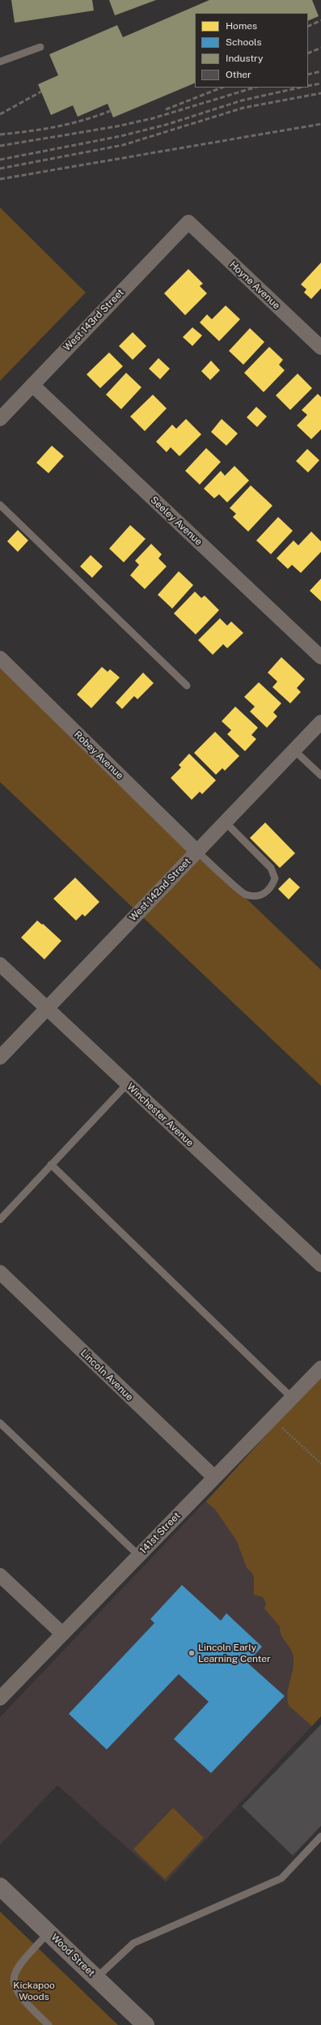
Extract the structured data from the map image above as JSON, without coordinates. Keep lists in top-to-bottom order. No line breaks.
{"streets":{"main road":["Wood Street"],"street":["Hoyne Avenue","West 143rd Street","Seeley Avenue","Robey Avenue","West 142nd Street","Winchester Avenue","Lincoln Avenue","141st Street"]},"crossings":[["Hoyne Avenue","West 143rd Street"],["West 143rd Street","Seeley Avenue"],["Robey Avenue","West 142nd Street"],["West 142nd Street","Winchester Avenue"],["Lincoln Avenue","141st Street"]],"parks":["Kickapoo Woods"],"places":["Lincoln Early Learning Center"],"legend":["Homes","Schools","Industry","Other"]}
